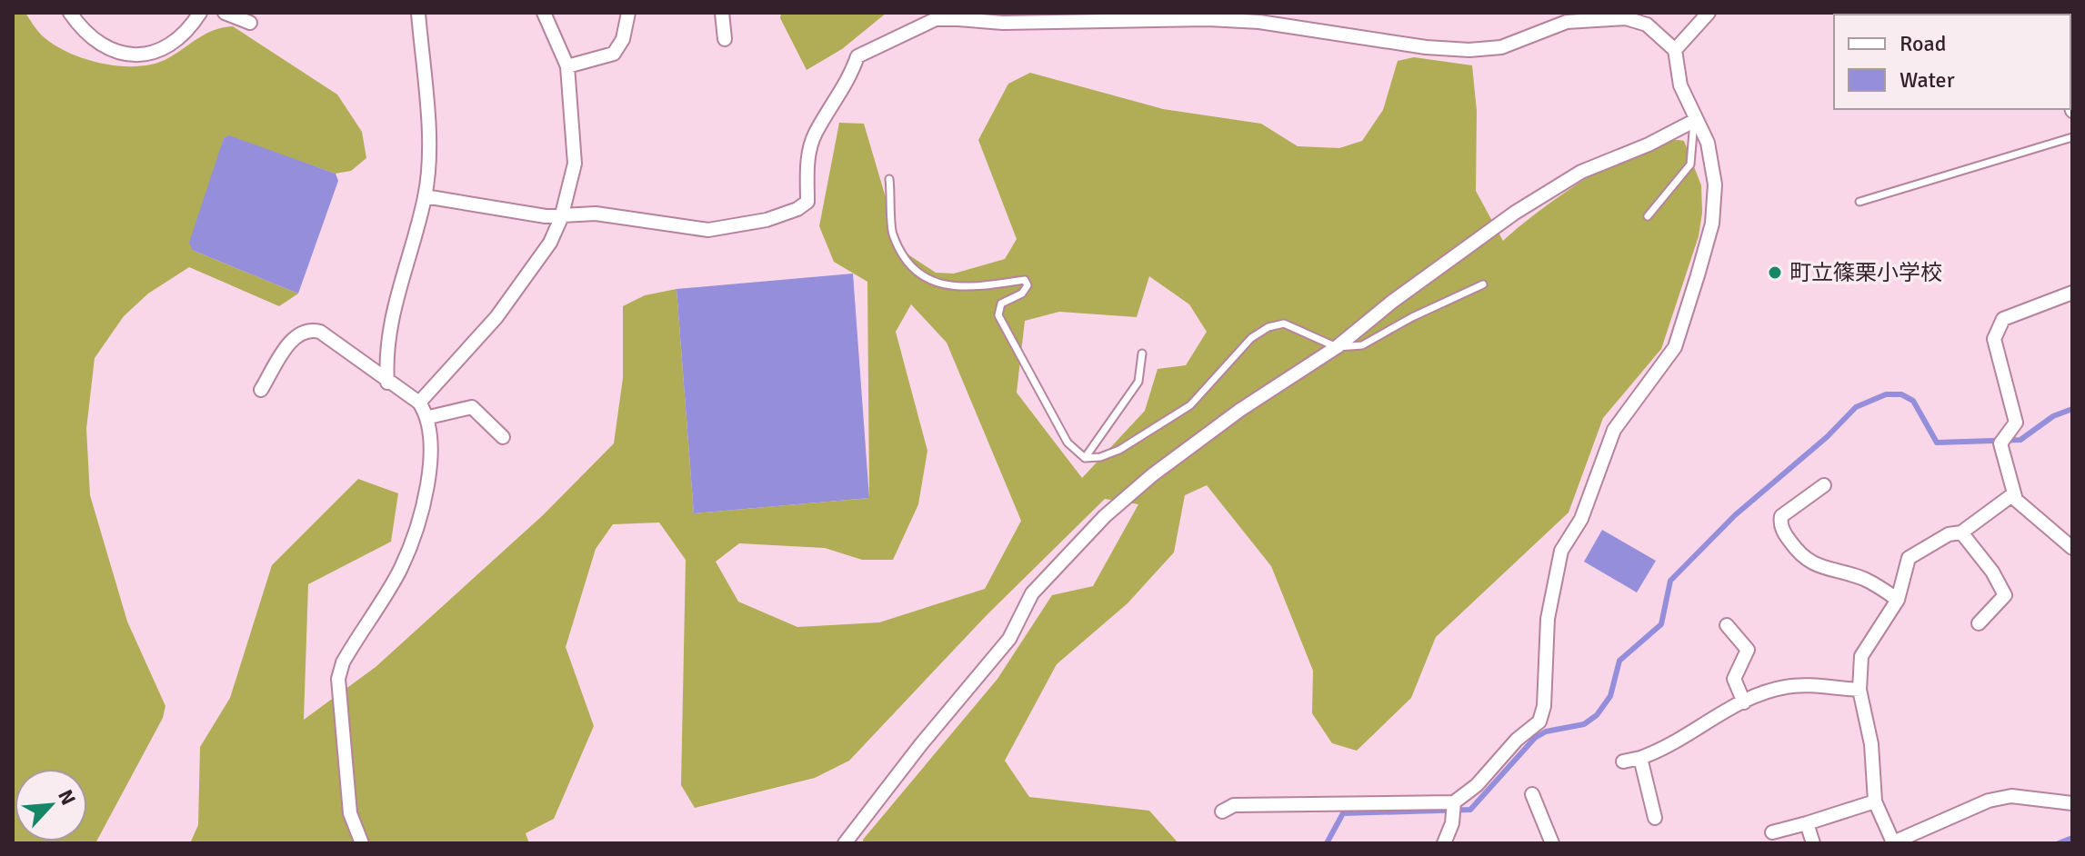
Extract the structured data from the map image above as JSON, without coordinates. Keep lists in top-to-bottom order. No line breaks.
{"places":["町立篠栗小学校"],"legend":["Road","Water"],"north":"top right"}
